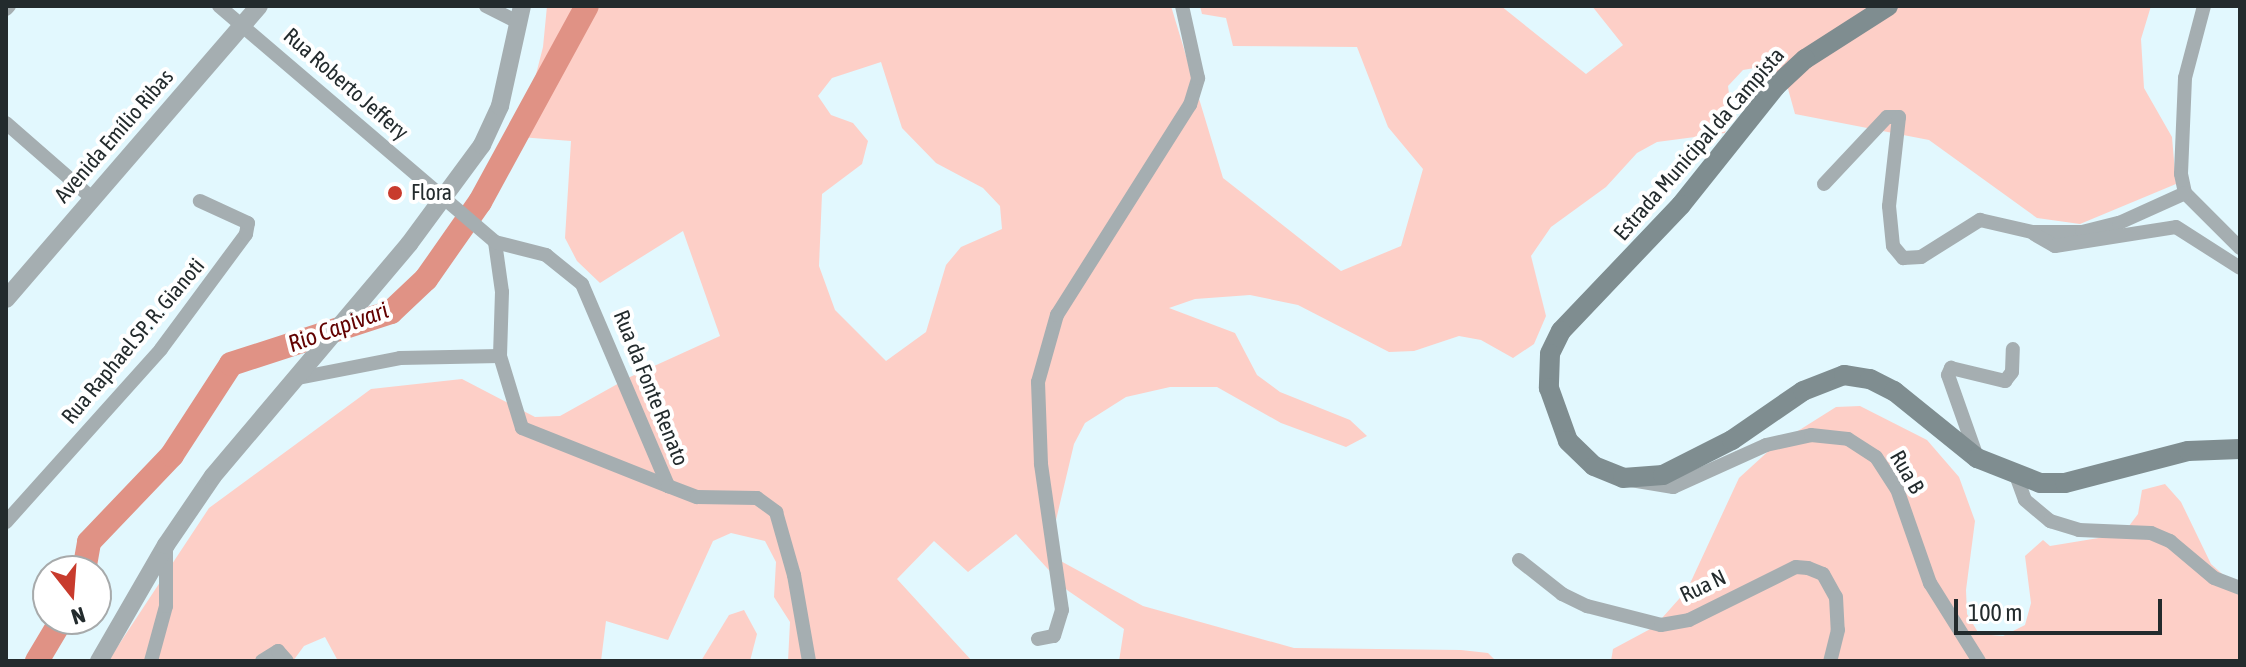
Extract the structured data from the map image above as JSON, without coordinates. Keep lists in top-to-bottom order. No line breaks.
{"streets":{"main road":["Estrada Municipal da Campista"],"street":["Rua Roberto Jeffery","Avenida Emílio Ribas","Rua Raphael SP. R. Gianoti","Rua da Fonte Renato","Rua B","Rua N"]},"crossings":[["Rua Roberto Jeffery","Avenida Emílio Ribas"],["Rua Roberto Jeffery","Rua da Fonte Renato"],["Estrada Municipal da Campista","Rua B"]],"water":["Rio Capivari"],"places":["Flora"],"scale_bar":"100 m","north":"bottom"}
